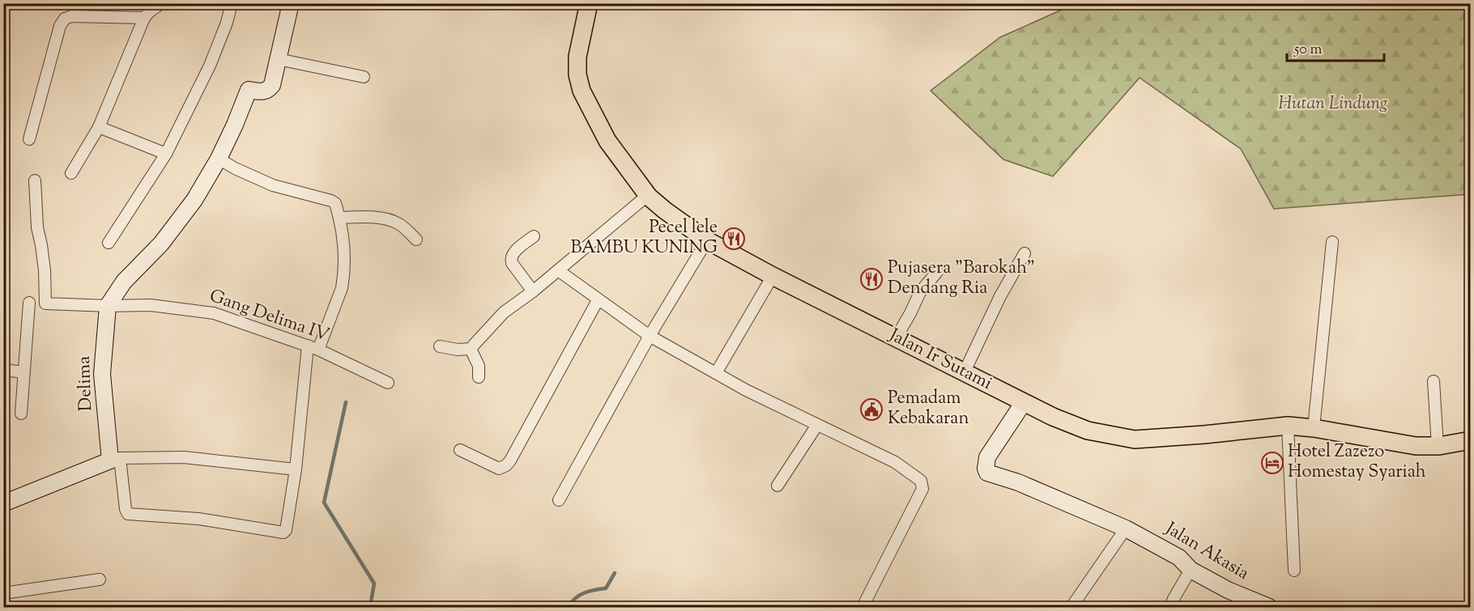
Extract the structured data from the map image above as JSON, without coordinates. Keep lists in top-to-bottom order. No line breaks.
{"streets":{"main road":["Jalan Ir Sutami"],"street":["Gang Delima IV","Delima","Jalan Akasia"]},"crossings":[["Gang Delima IV","Delima"],["Jalan Ir Sutami","Jalan Akasia"]],"parks":["Hutan Lindung"],"places":{"restaurant":["Pecel lele BAMBU KUNING","Pujasera \"Barokah\" Dendang Ria"],"public building":["Pemadam Kebakaran"],"hotel":["Hotel Zazezo Homestay Syariah"]},"scale_bar":"50 m"}
